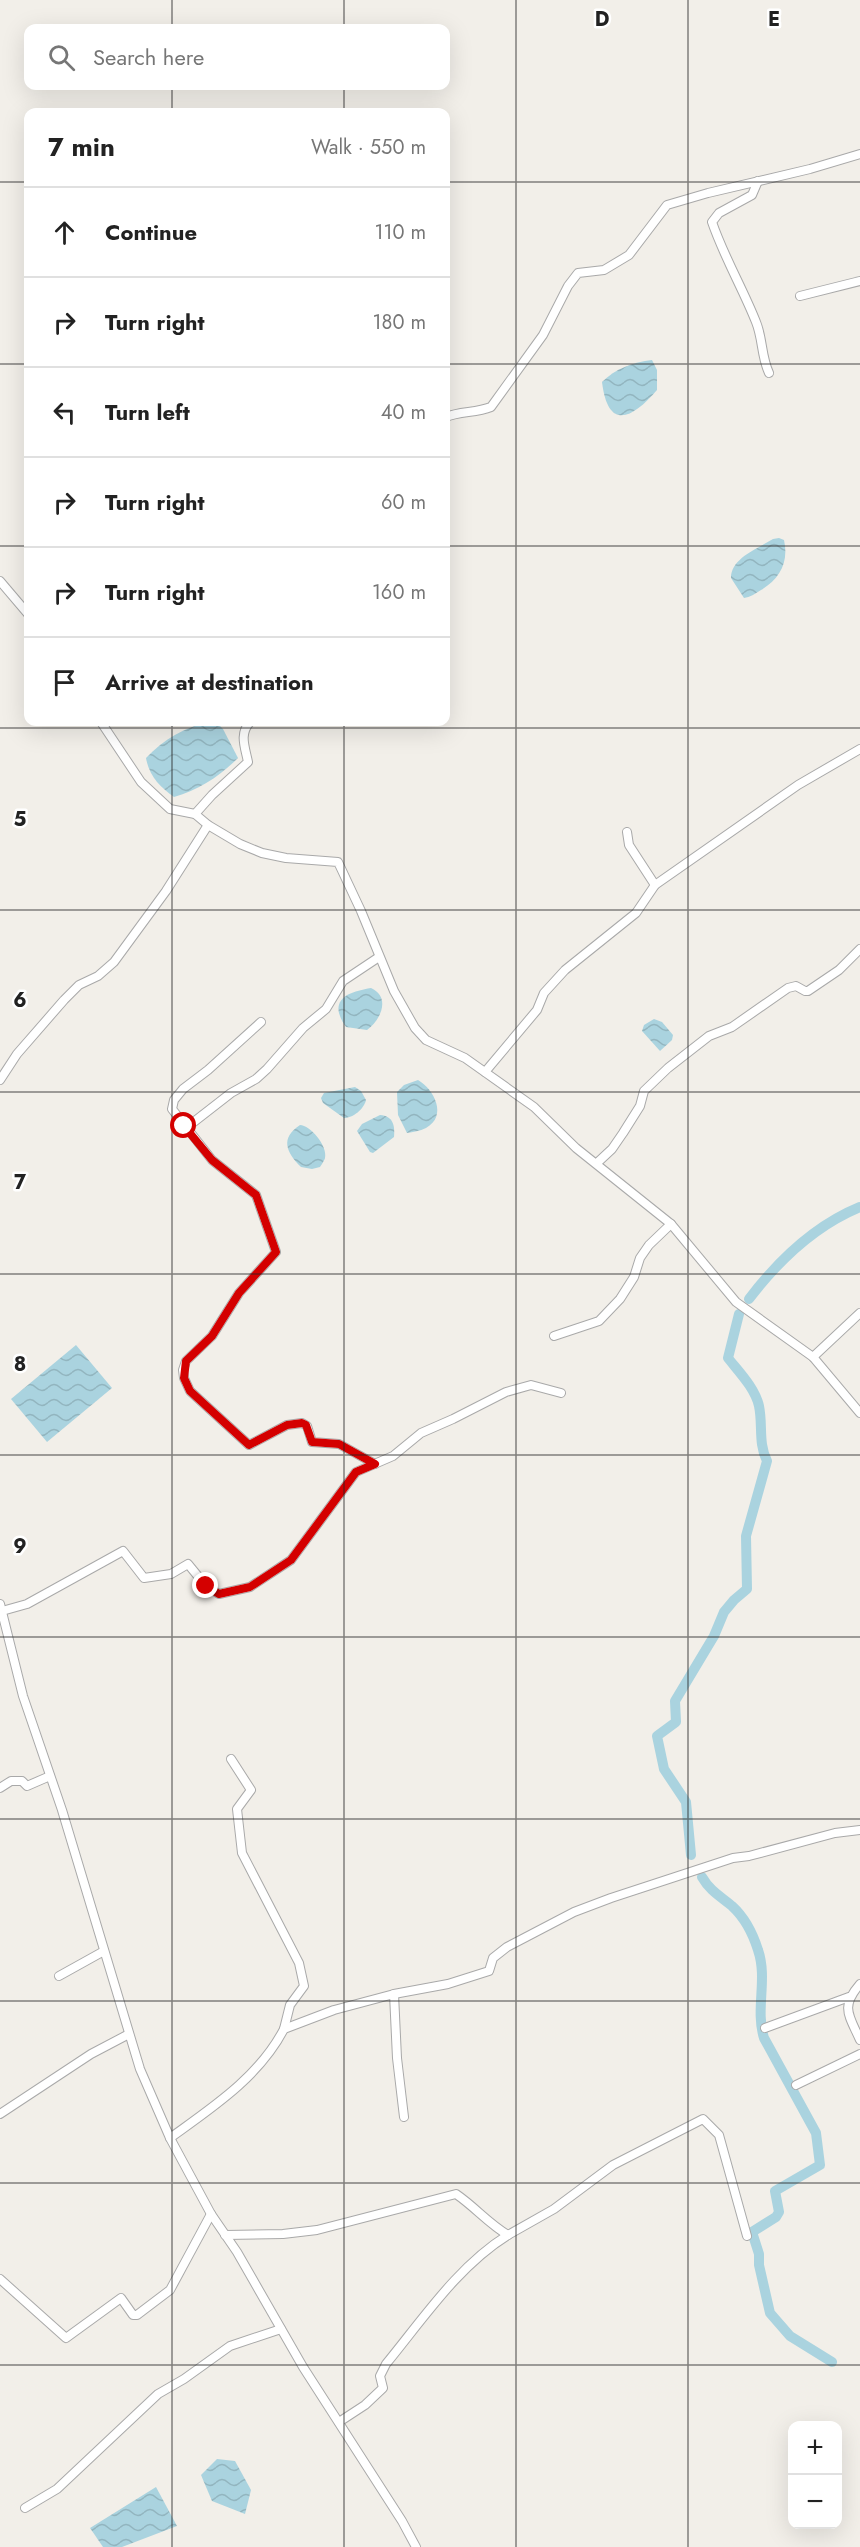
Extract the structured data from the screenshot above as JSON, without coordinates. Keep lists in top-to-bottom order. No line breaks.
{"page":{"search":"Search here","heading":["7 min","Walk · 550 m"],"list":[["Continue","110 m"],["Turn right","180 m"],["Turn left","40 m"],["Turn right","60 m"],["Turn right","160 m"],"Arrive at destination"],"map_buttons":["+","−"]},"grid":{"columns":["D","E"],"rows":["5","6","7","8","9"]}}
